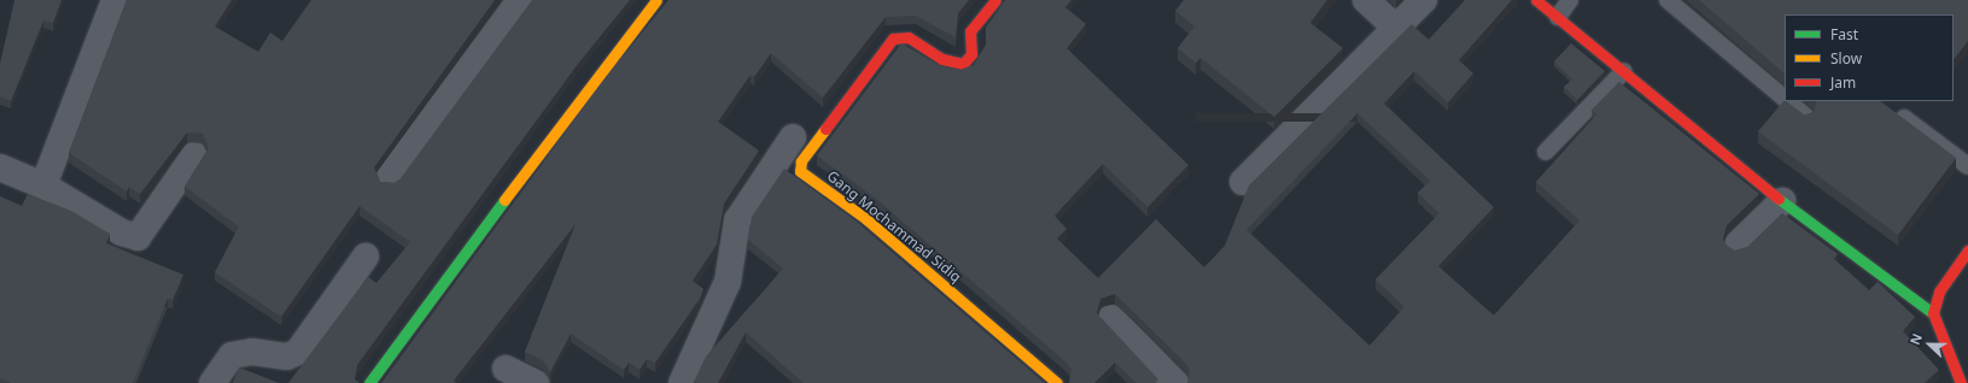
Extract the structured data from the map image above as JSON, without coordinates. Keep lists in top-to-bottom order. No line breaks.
{"streets":{"street":["Gang Mochammad Sidiq"]},"legend":["Fast","Slow","Jam"],"north":"left"}
